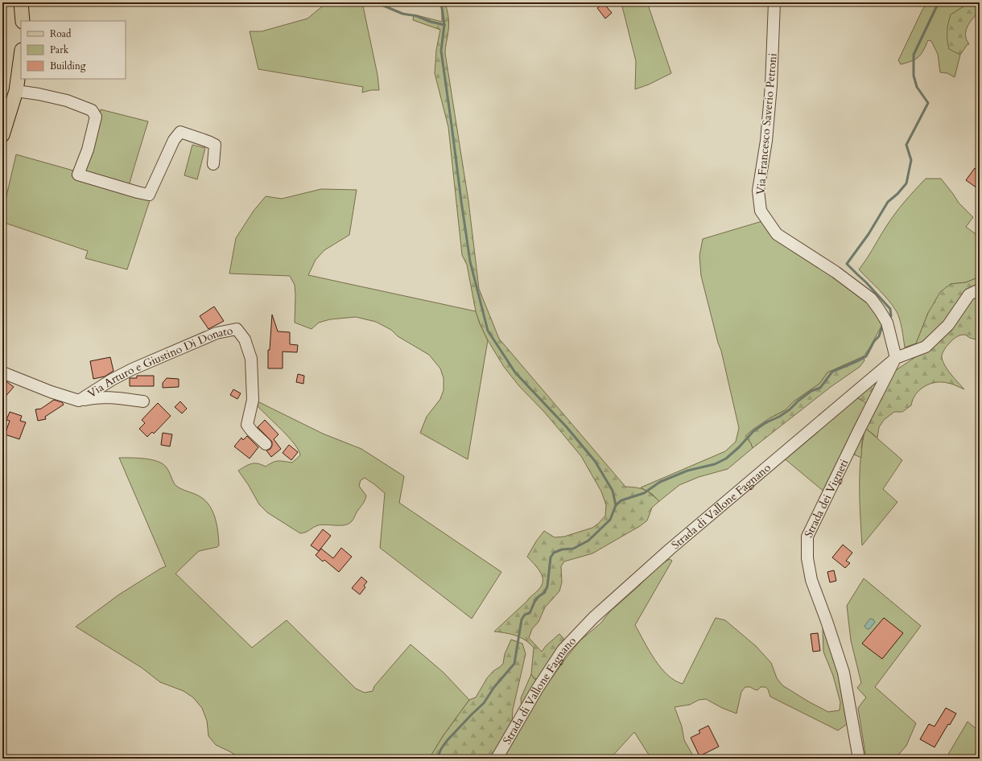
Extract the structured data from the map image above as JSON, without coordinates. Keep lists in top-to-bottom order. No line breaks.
{"streets":{"street":["Via Francesco Saverio Petroni","Via Arturo e Giustino Di Donato","Strada dei Vigneti","Strada di Vallone Fagnano"]},"crossings":[["Via Francesco Saverio Petroni","Strada dei Vigneti"],["Via Francesco Saverio Petroni","Strada di Vallone Fagnano"],["Strada dei Vigneti","Strada di Vallone Fagnano"]],"legend":["Road","Park","Building"]}
